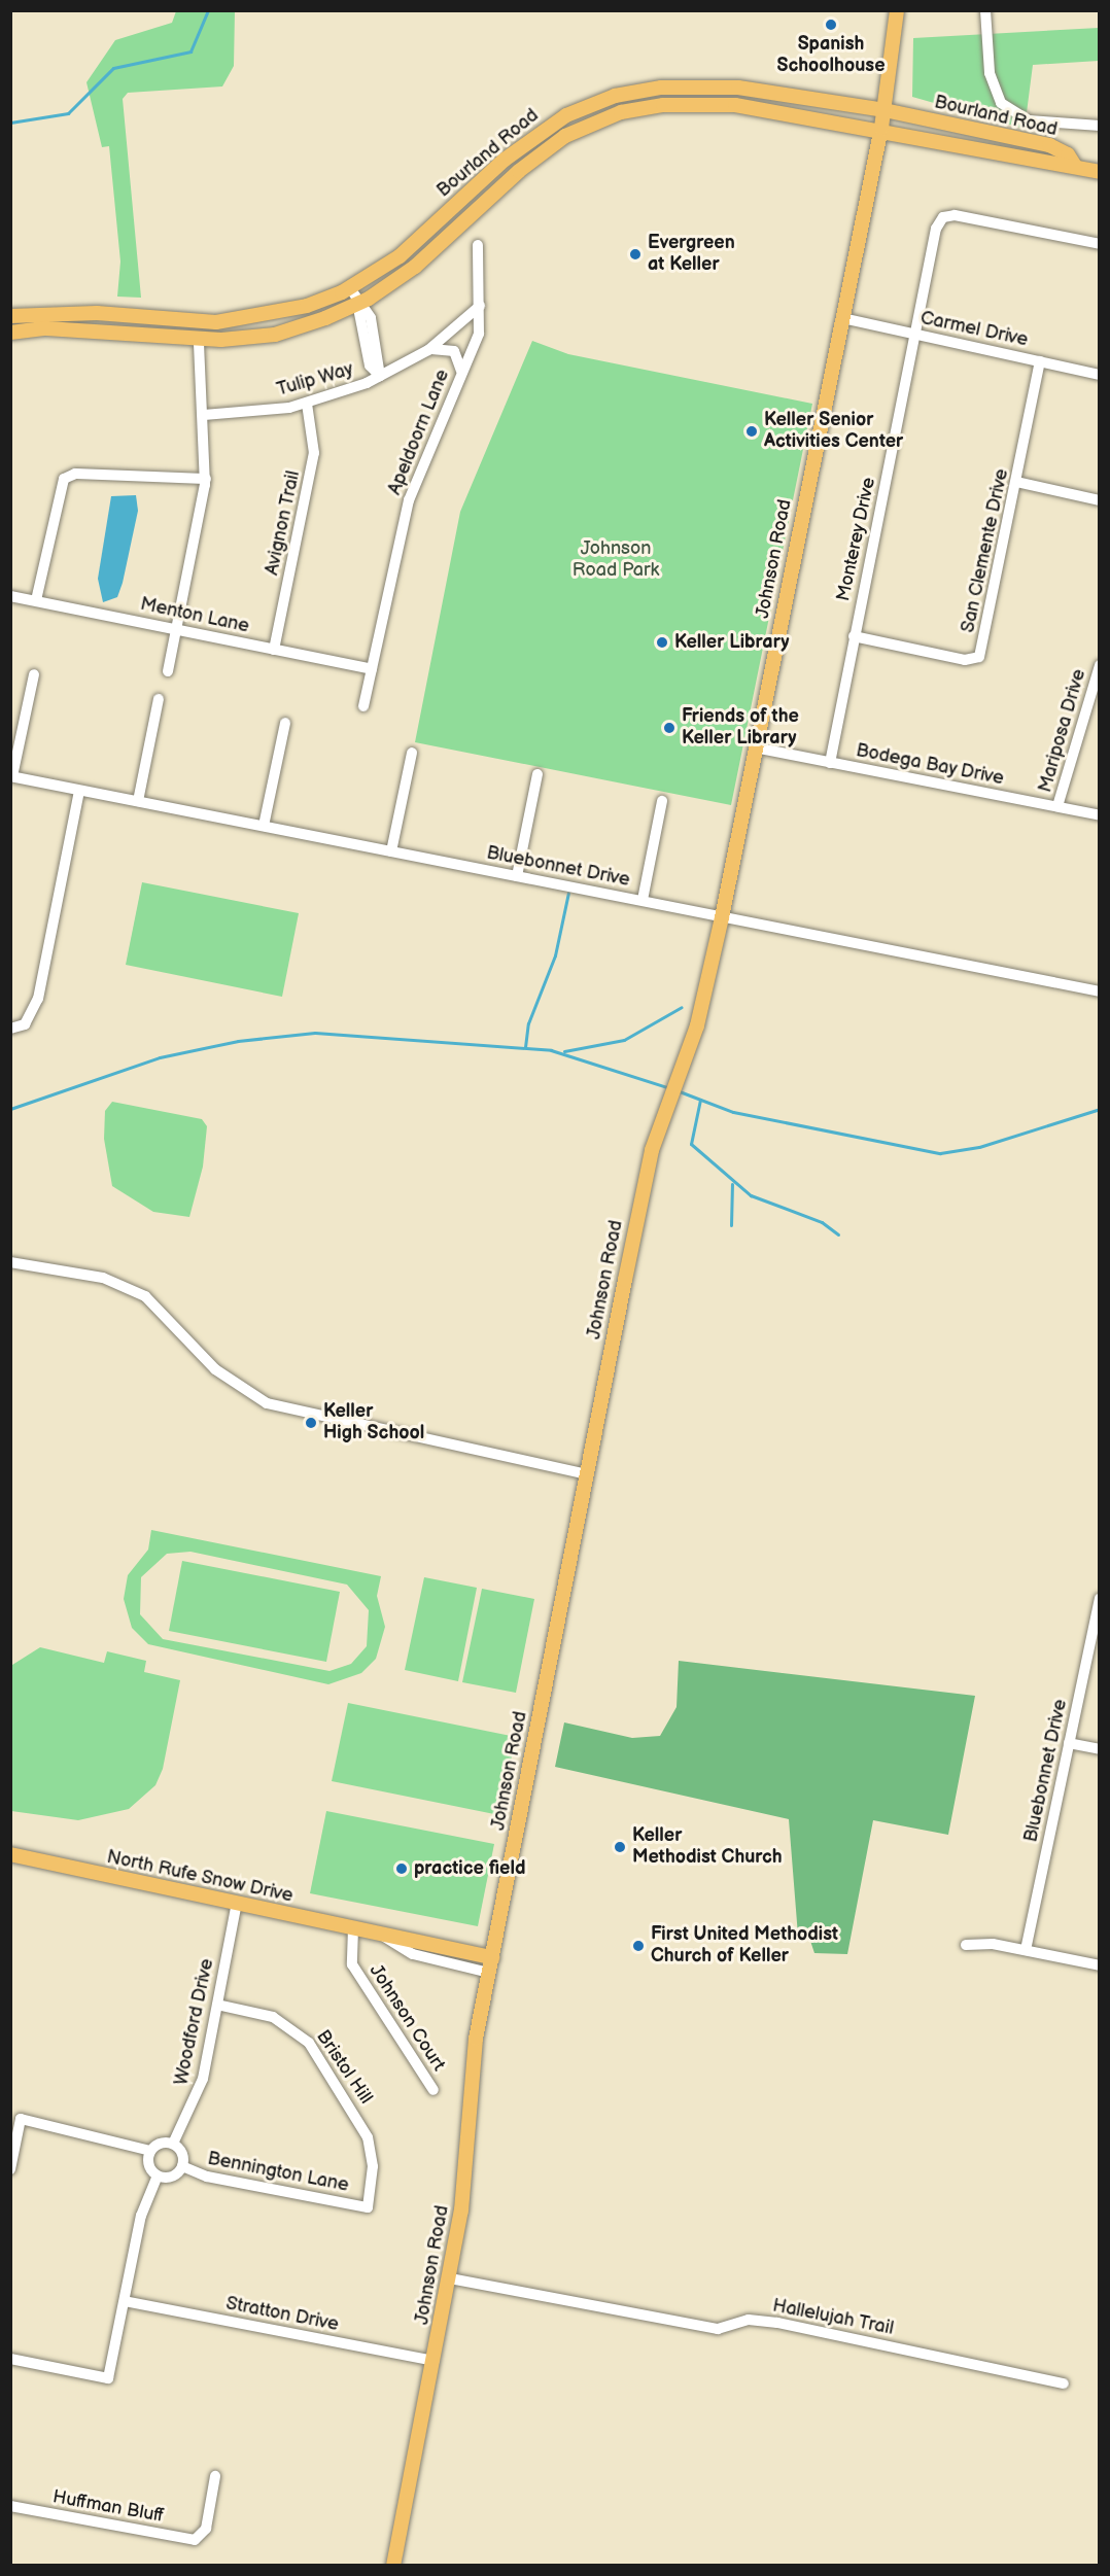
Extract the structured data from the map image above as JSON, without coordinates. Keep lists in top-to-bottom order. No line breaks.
{"streets":{"main road":["Bourland Road","Johnson Road","North Rufe Snow Drive"],"street":["Carmel Drive","Tulip Way","Apeldoorn Lane","Avignon Trail","Monterey Drive","San Clemente Drive","Menton Lane","Mariposa Drive","Bodega Bay Drive","Bluebonnet Drive","Johnson Court","Woodford Drive","Bristol Hill","Bennington Lane","Stratton Drive","Hallelujah Trail","Huffman Bluff"]},"crossings":[["Bourland Road","Johnson Road"],["Carmel Drive","Monterey Drive"],["Carmel Drive","San Clemente Drive"],["Carmel Drive","Johnson Road"],["Tulip Way","Apeldoorn Lane"],["Tulip Way","Avignon Trail"],["Apeldoorn Lane","Menton Lane"],["Avignon Trail","Menton Lane"],["Monterey Drive","San Clemente Drive"],["Monterey Drive","Bodega Bay Drive"],["Johnson Road","Bodega Bay Drive"],["Johnson Road","Bluebonnet Drive"],["Johnson Road","North Rufe Snow Drive"],["Johnson Road","Stratton Drive"],["Johnson Road","Hallelujah Trail"],["Mariposa Drive","Bodega Bay Drive"],["North Rufe Snow Drive","Johnson Court"],["North Rufe Snow Drive","Woodford Drive"],["Woodford Drive","Bristol Hill"],["Woodford Drive","Bennington Lane"],["Bristol Hill","Bennington Lane"]],"parks":["Johnson Road Park"],"places":["Spanish Schoolhouse","Evergreen at Keller","Keller Senior Activities Center","Keller Library","Friends of the Keller Library","Keller High School","Keller Methodist Church","practice field","First United Methodist Church of Keller"]}
